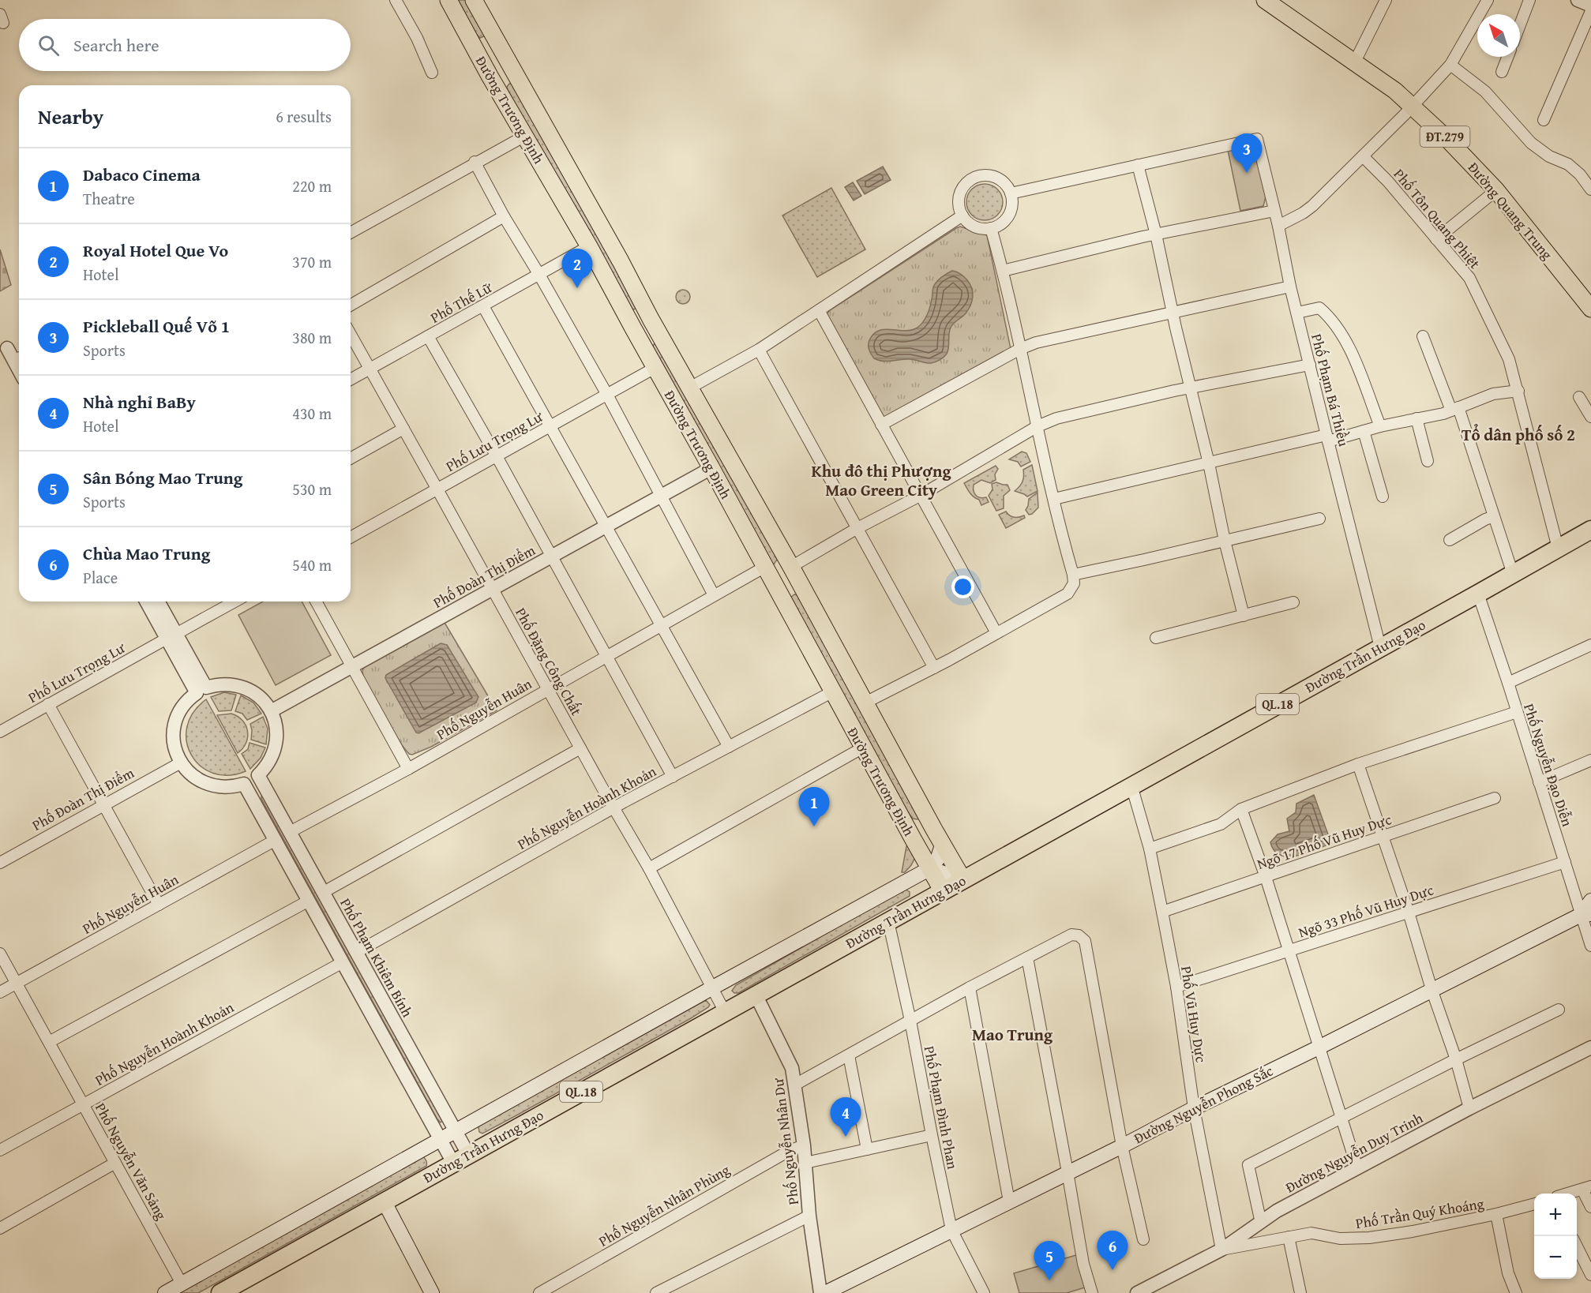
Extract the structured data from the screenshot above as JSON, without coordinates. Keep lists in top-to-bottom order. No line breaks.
{"streets":{"highway":["Đường Trần Hưng Đạo","QL.18"],"main road":["Đường Trương Định","ĐT.279","Đường Quang Trung","Đường Nguyễn Phong Sắc"],"street":["Phố Tôn Quang Phiệt","Phố Thế Lữ","Phố Phạm Bá Thiều","Phố Lưu Trọng Lư","Phố Đoàn Thị Điểm","Phố Đặng Công Chất","Phố Nguyễn Huân","Phố Nguyễn Đạo Diễn","Phố Nguyễn Hoành Khoản","Ngõ 17 Phố Vũ Huy Dực","Ngõ 33 Phố Vũ Huy Dực","Phố Phạm Khiêm Bính","Phố Vũ Huy Dực","Phố Phạm Đình Phan","Phố Nguyễn Nhân Dư","Đường Nguyễn Duy Trinh","Phố Nguyễn Văn Sảng","Phố Nguyễn Nhân Phùng","Phố Trần Quý Khoáng"]},"crossings":[["Đường Trương Định","Phố Thế Lữ"],["Đường Trương Định","Phố Lưu Trọng Lư"],["Đường Trương Định","Phố Đoàn Thị Điểm"],["Đường Trương Định","Đường Trần Hưng Đạo"],["Đường Trương Định","Phố Nguyễn Huân"],["Đường Trương Định","Phố Nguyễn Hoành Khoản"],["Phố Tôn Quang Phiệt","Đường Trần Hưng Đạo"],["Phố Thế Lữ","Phố Đặng Công Chất"],["Phố Phạm Bá Thiều","Đường Trần Hưng Đạo"],["Phố Lưu Trọng Lư","Phố Đặng Công Chất"],["Phố Đoàn Thị Điểm","Phố Đặng Công Chất"],["Phố Đoàn Thị Điểm","Phố Phạm Khiêm Bính"],["Đường Trần Hưng Đạo","Phố Đặng Công Chất"],["Đường Trần Hưng Đạo","Phố Nguyễn Đạo Diễn"],["Đường Trần Hưng Đạo","Phố Phạm Khiêm Bính"],["Đường Trần Hưng Đạo","Phố Vũ Huy Dực"],["Đường Trần Hưng Đạo","Phố Phạm Đình Phan"],["Đường Trần Hưng Đạo","Phố Nguyễn Nhân Dư"],["Đường Trần Hưng Đạo","Phố Nguyễn Văn Sảng"],["Phố Đặng Công Chất","Phố Nguyễn Huân"],["Phố Đặng Công Chất","Phố Nguyễn Hoành Khoản"],["Phố Nguyễn Huân","Phố Phạm Khiêm Bính"],["Phố Nguyễn Huân","Phố Nguyễn Văn Sảng"],["Phố Nguyễn Đạo Diễn","Ngõ 33 Phố Vũ Huy Dực"],["Phố Nguyễn Đạo Diễn","Đường Nguyễn Phong Sắc"],["Phố Nguyễn Hoành Khoản","Phố Phạm Khiêm Bính"],["Phố Nguyễn Hoành Khoản","Phố Nguyễn Văn Sảng"],["Ngõ 17 Phố Vũ Huy Dực","Phố Vũ Huy Dực"],["Ngõ 33 Phố Vũ Huy Dực","Phố Vũ Huy Dực"],["Phố Vũ Huy Dực","Đường Nguyễn Phong Sắc"],["Phố Vũ Huy Dực","Đường Nguyễn Duy Trinh"],["Phố Vũ Huy Dực","Phố Trần Quý Khoáng"],["Đường Nguyễn Phong Sắc","Phố Phạm Đình Phan"],["Phố Nguyễn Nhân Dư","Phố Nguyễn Nhân Phùng"],["Đường Nguyễn Duy Trinh","Phố Trần Quý Khoáng"]],"districts":["Tổ dân phố số 2","Khu đô thị Phượng Mao Green City","Mao Trung"],"north":"top left","page":{"search":"Search here","heading":["Nearby","6 results"],"pins":["3","2","1","4","6","5"],"list":[{"mark":"1","name":"Dabaco Cinema","note":"Theatre","value":"220 m"},{"mark":"2","name":"Royal Hotel Que Vo","note":"Hotel","value":"370 m"},{"mark":"3","name":"Pickleball Quế Võ 1","note":"Sports","value":"380 m"},{"mark":"4","name":"Nhà nghỉ BaBy","note":"Hotel","value":"430 m"},{"mark":"5","name":"Sân Bóng Mao Trung","note":"Sports","value":"530 m"},{"mark":"6","name":"Chùa Mao Trung","note":"Place","value":"540 m"}],"map_buttons":["+","−"]}}
